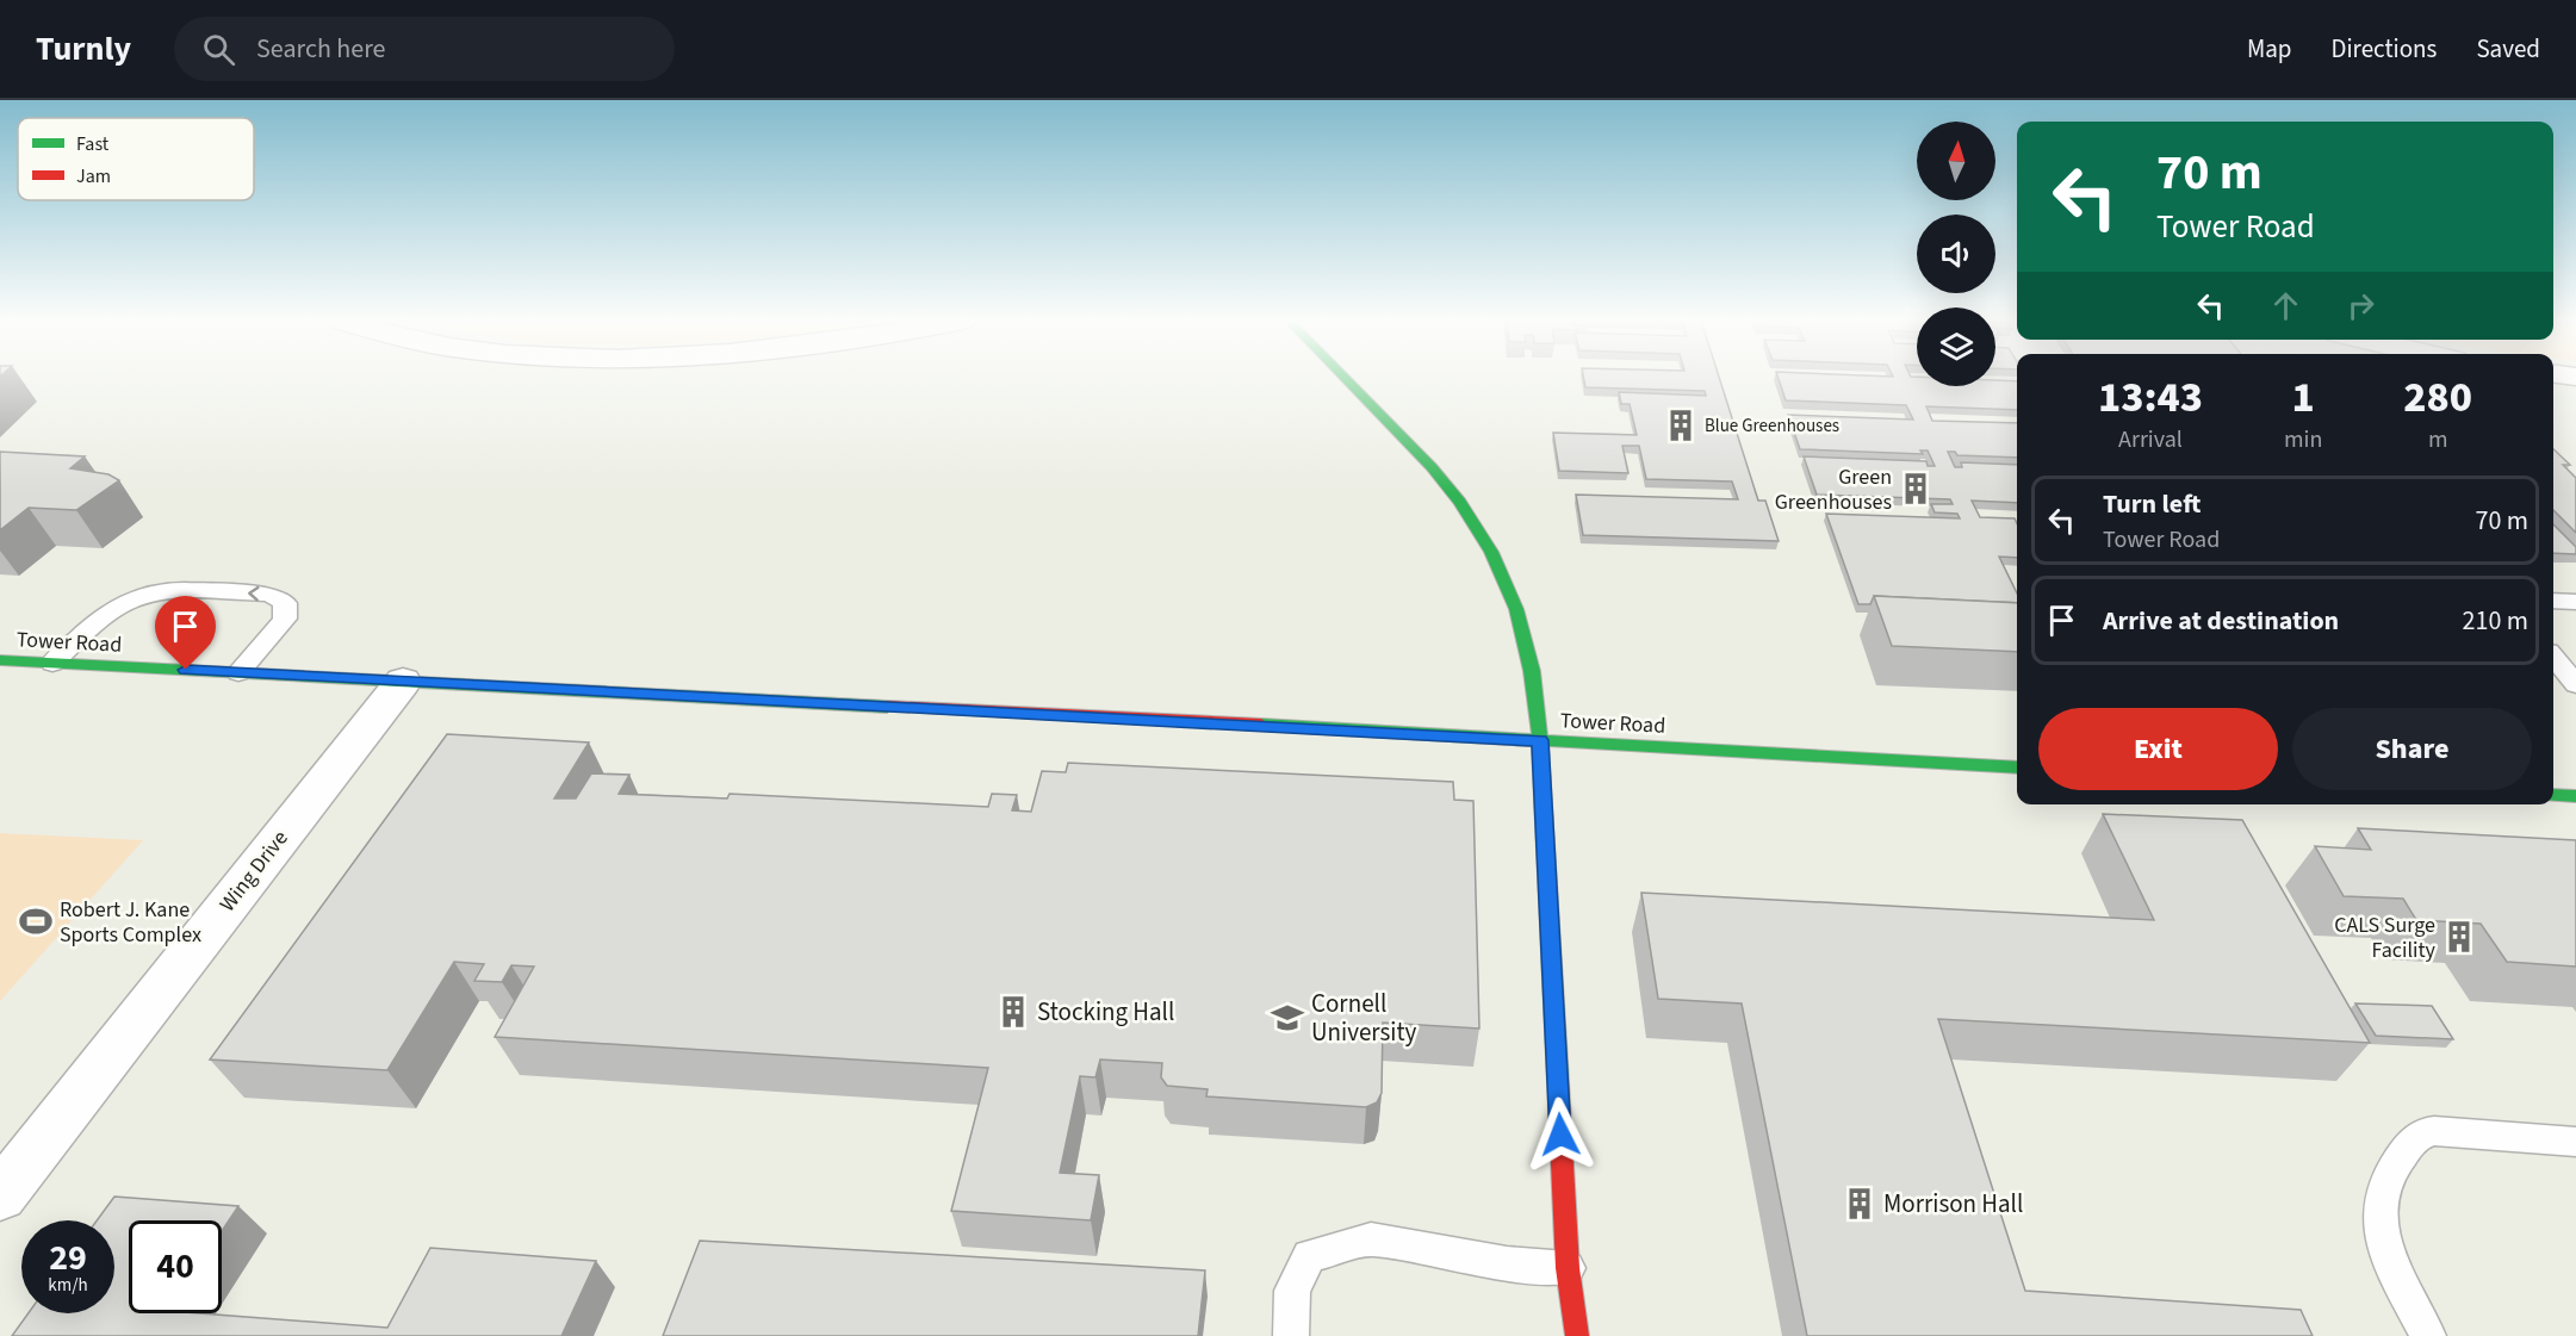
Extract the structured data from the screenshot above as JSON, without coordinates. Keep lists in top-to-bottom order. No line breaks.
{"streets":{"street":["Tower Road","Wing Drive"]},"crossings":[["Tower Road","Wing Drive"]],"places":{"building":["Blue Greenhouses","Green Greenhouses","CALS Surge Facility","Stocking Hall","Morrison Hall"],"sports":["Robert J. Kane Sports Complex"],"school or university":["Cornell University"]},"legend":["Fast","Jam"],"north":"top","page":{"header":"Turnly","search":"Search here","nav":["Map","Directions","Saved"],"turn":["70 m","Tower Road"],"eta":["13:43","Arrival","1","min","280","m"],"list":[{"name":"Turn left","note":"Tower Road","value":"70 m"},{"name":"Arrive at destination","value":"210 m"}],"buttons":["Exit","Share"],"speed":"29 km/h","limit":"40"}}
